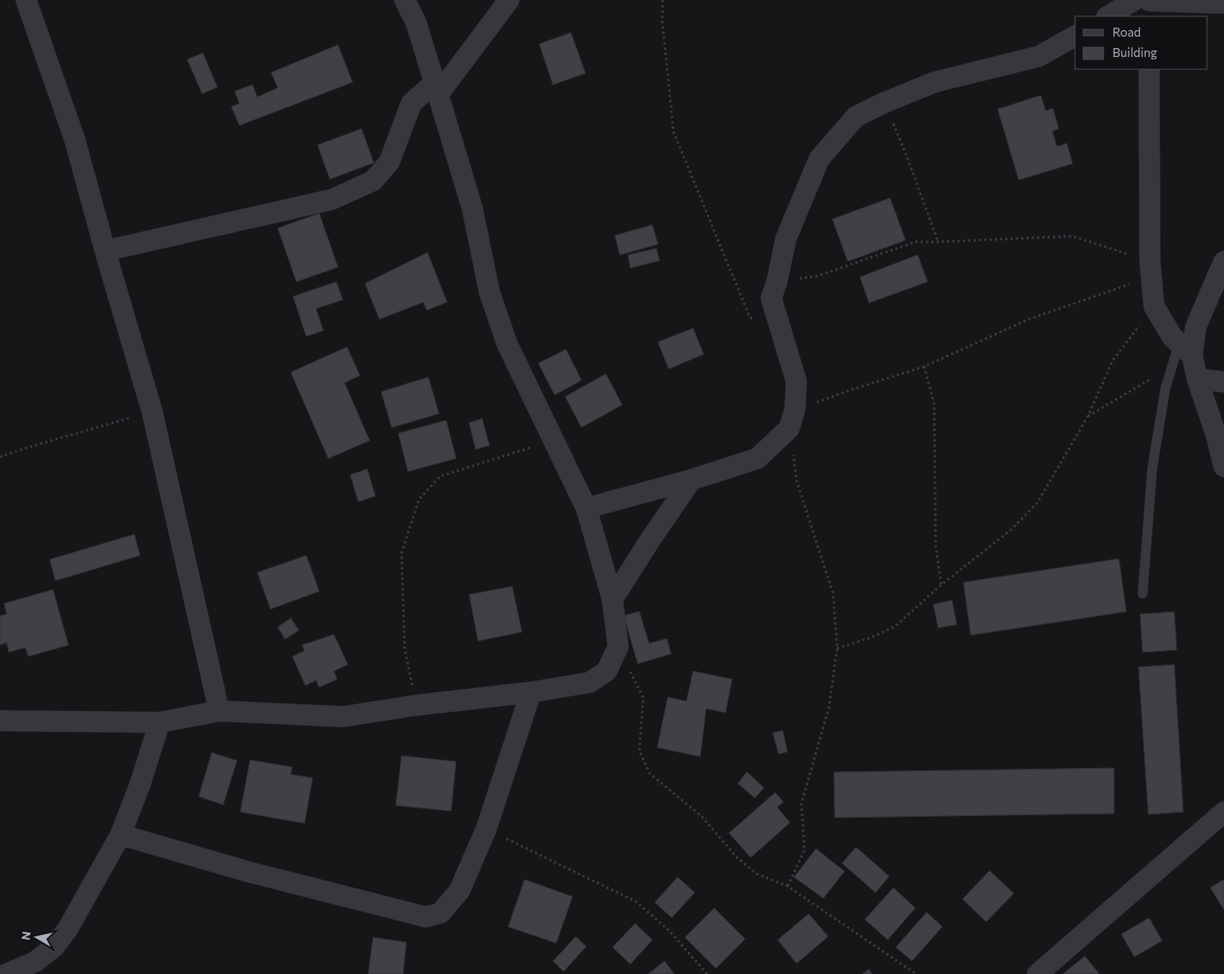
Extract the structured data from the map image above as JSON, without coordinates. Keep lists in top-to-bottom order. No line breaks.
{"legend":["Road","Building"],"north":"left"}
